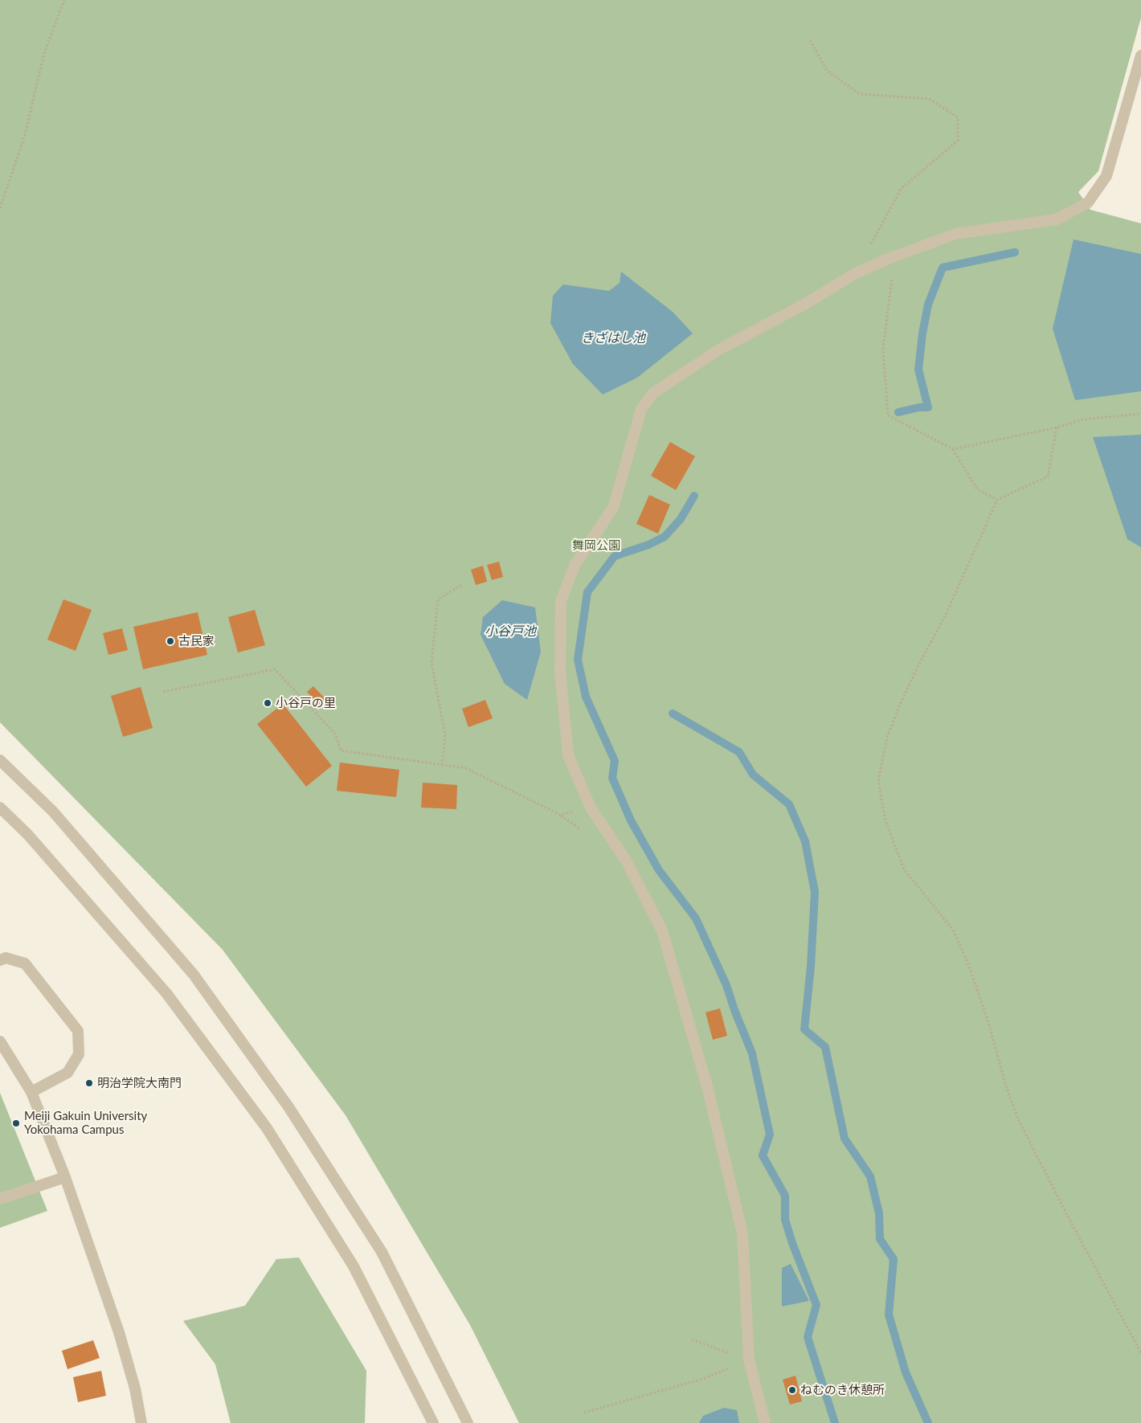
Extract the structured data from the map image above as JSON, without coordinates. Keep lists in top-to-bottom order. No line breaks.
{"water":["きざはし池","小谷戸池"],"parks":["舞岡公園"],"places":["古民家","小谷戸の里","明治学院大南門","Meiji Gakuin University Yokohama Campus","ねむのき休憩所"]}
